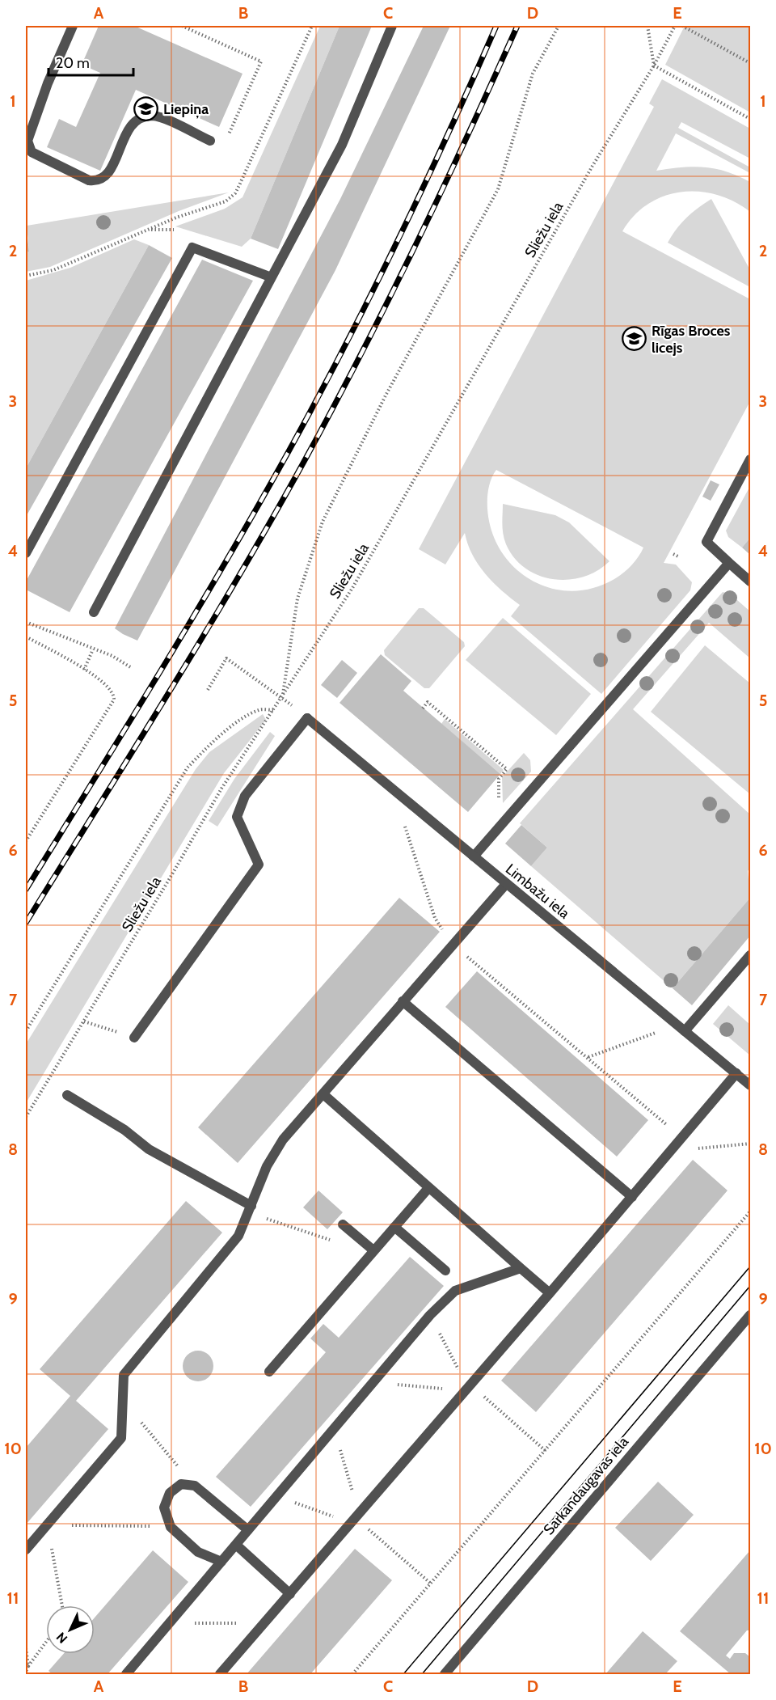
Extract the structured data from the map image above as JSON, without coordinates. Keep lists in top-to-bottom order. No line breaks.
{"streets":{"street":["Limbažu iela","Sarkandaugavas iela"],"path":["Sliežu iela"]},"places":{"school or university":["Liepiņa","Rīgas Broces licejs"]},"scale_bar":"20 m","north":"bottom left","grid":{"columns":["A","B","C","D","E"],"rows":["1","2","3","4","5","6","7","8","9","10","11"]}}
